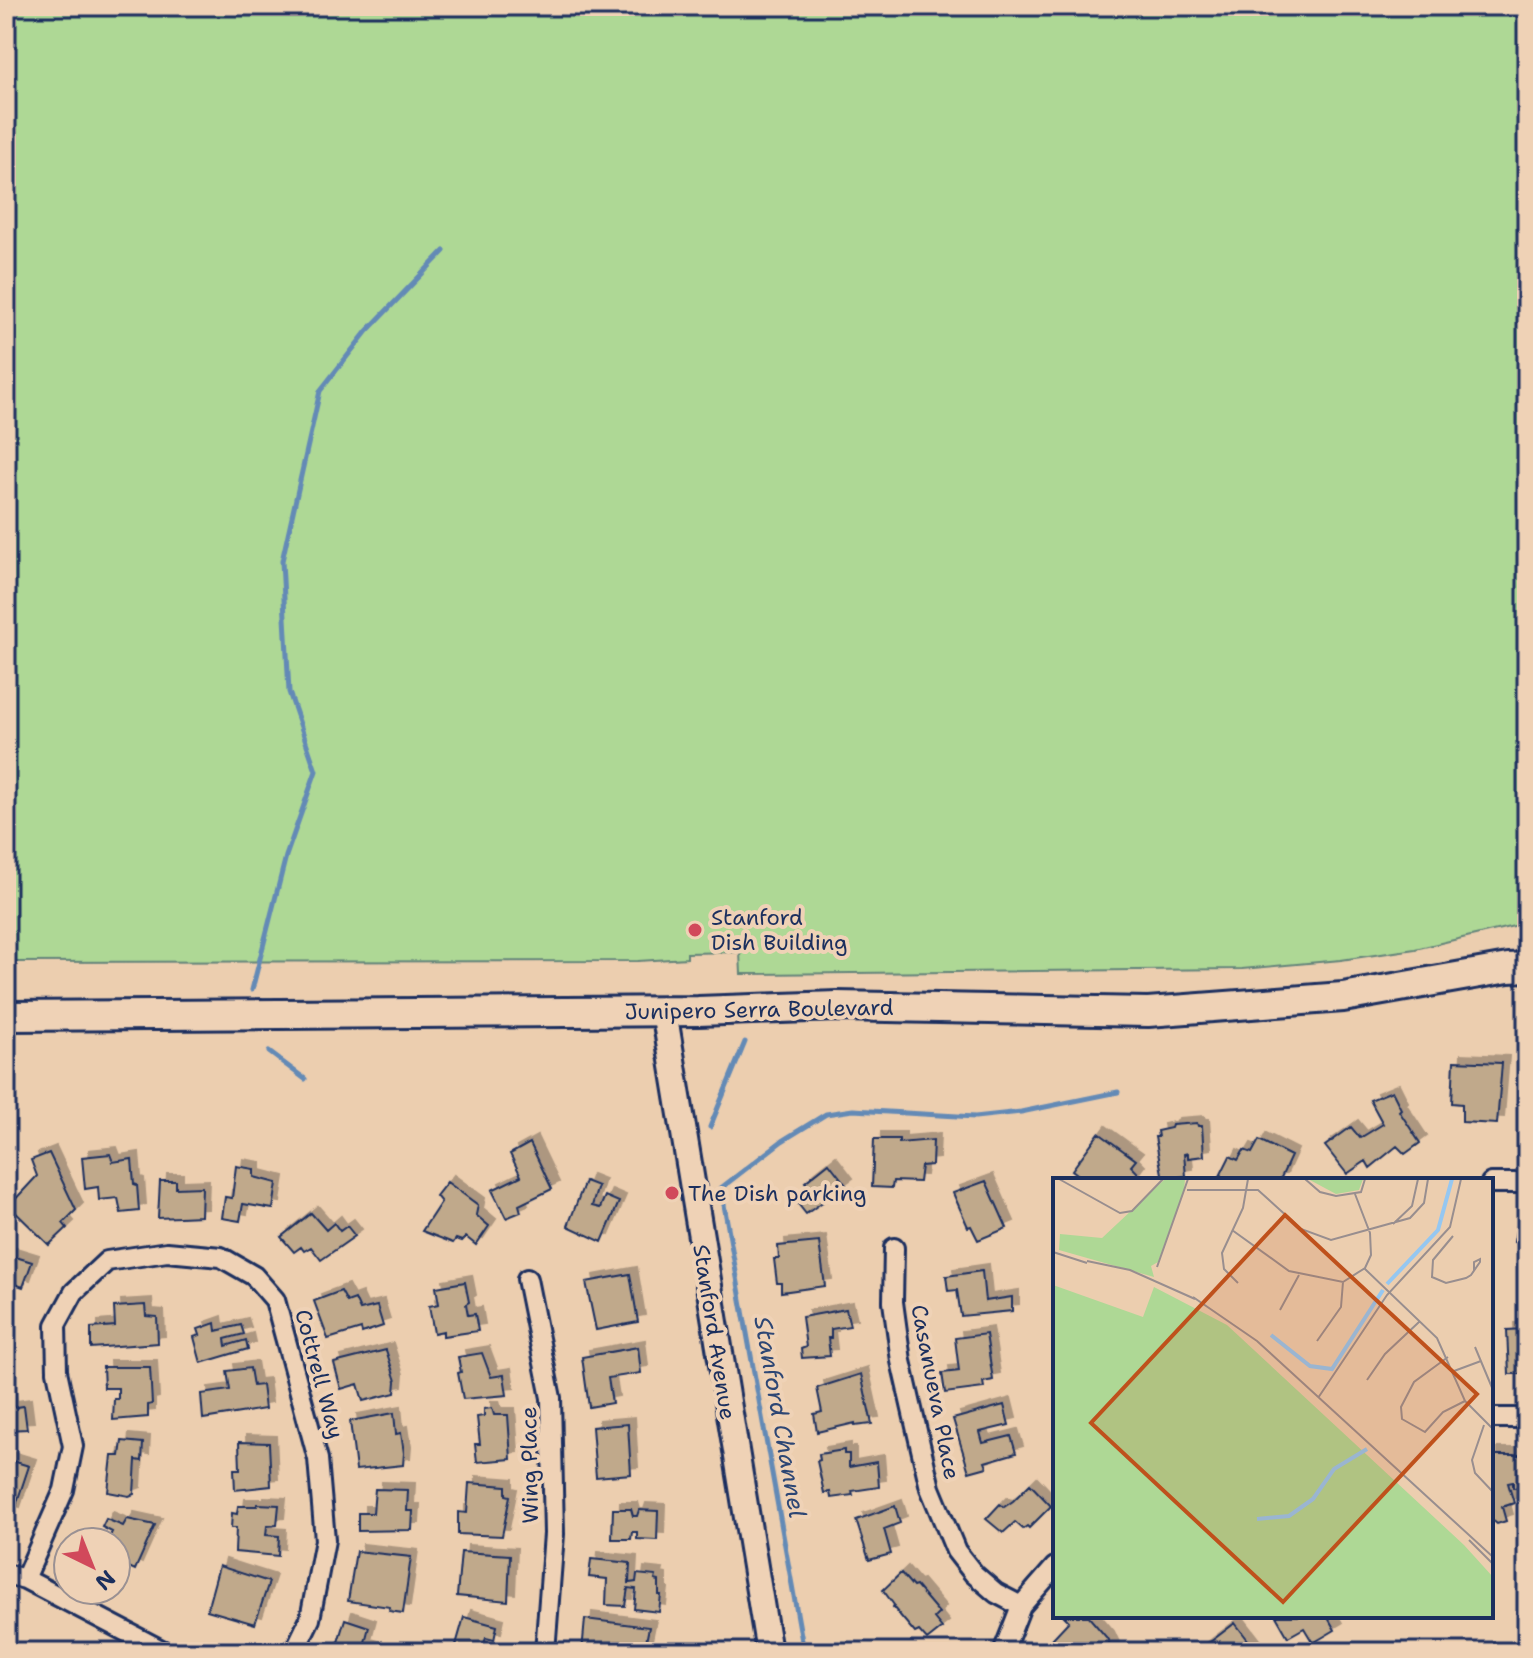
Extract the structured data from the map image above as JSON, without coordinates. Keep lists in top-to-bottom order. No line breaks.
{"streets":{"main road":["Junipero Serra Boulevard"],"street":["Stanford Avenue","Cottrell Way","Casanueva Place","Wing Place"]},"crossings":[["Junipero Serra Boulevard","Stanford Avenue"]],"water":["Stanford Channel"],"places":["Stanford Dish Building","The Dish parking"],"north":"bottom right"}
